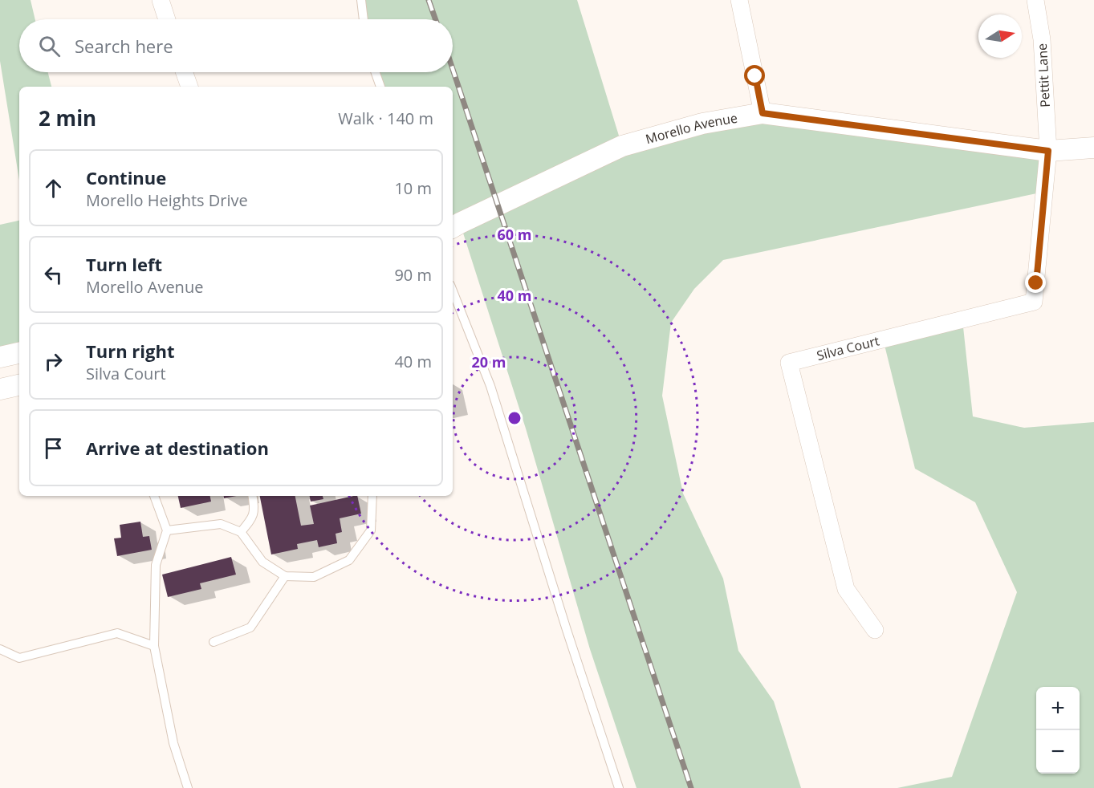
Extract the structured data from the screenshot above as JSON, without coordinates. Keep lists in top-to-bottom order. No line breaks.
{"streets":{"street":["Pettit Lane","Morello Avenue","Silva Court"]},"crossings":[["Pettit Lane","Morello Avenue"],["Pettit Lane","Silva Court"],["Morello Avenue","Silva Court"]],"north":"right","page":{"search":"Search here","heading":["2 min","Walk · 140 m"],"list":[["Continue","Morello Heights Drive","10 m"],["Turn left","Morello Avenue","90 m"],["Turn right","Silva Court","40 m"],"Arrive at destination"],"map_buttons":["+","−"]},"rings":["60 m","40 m","20 m"]}
